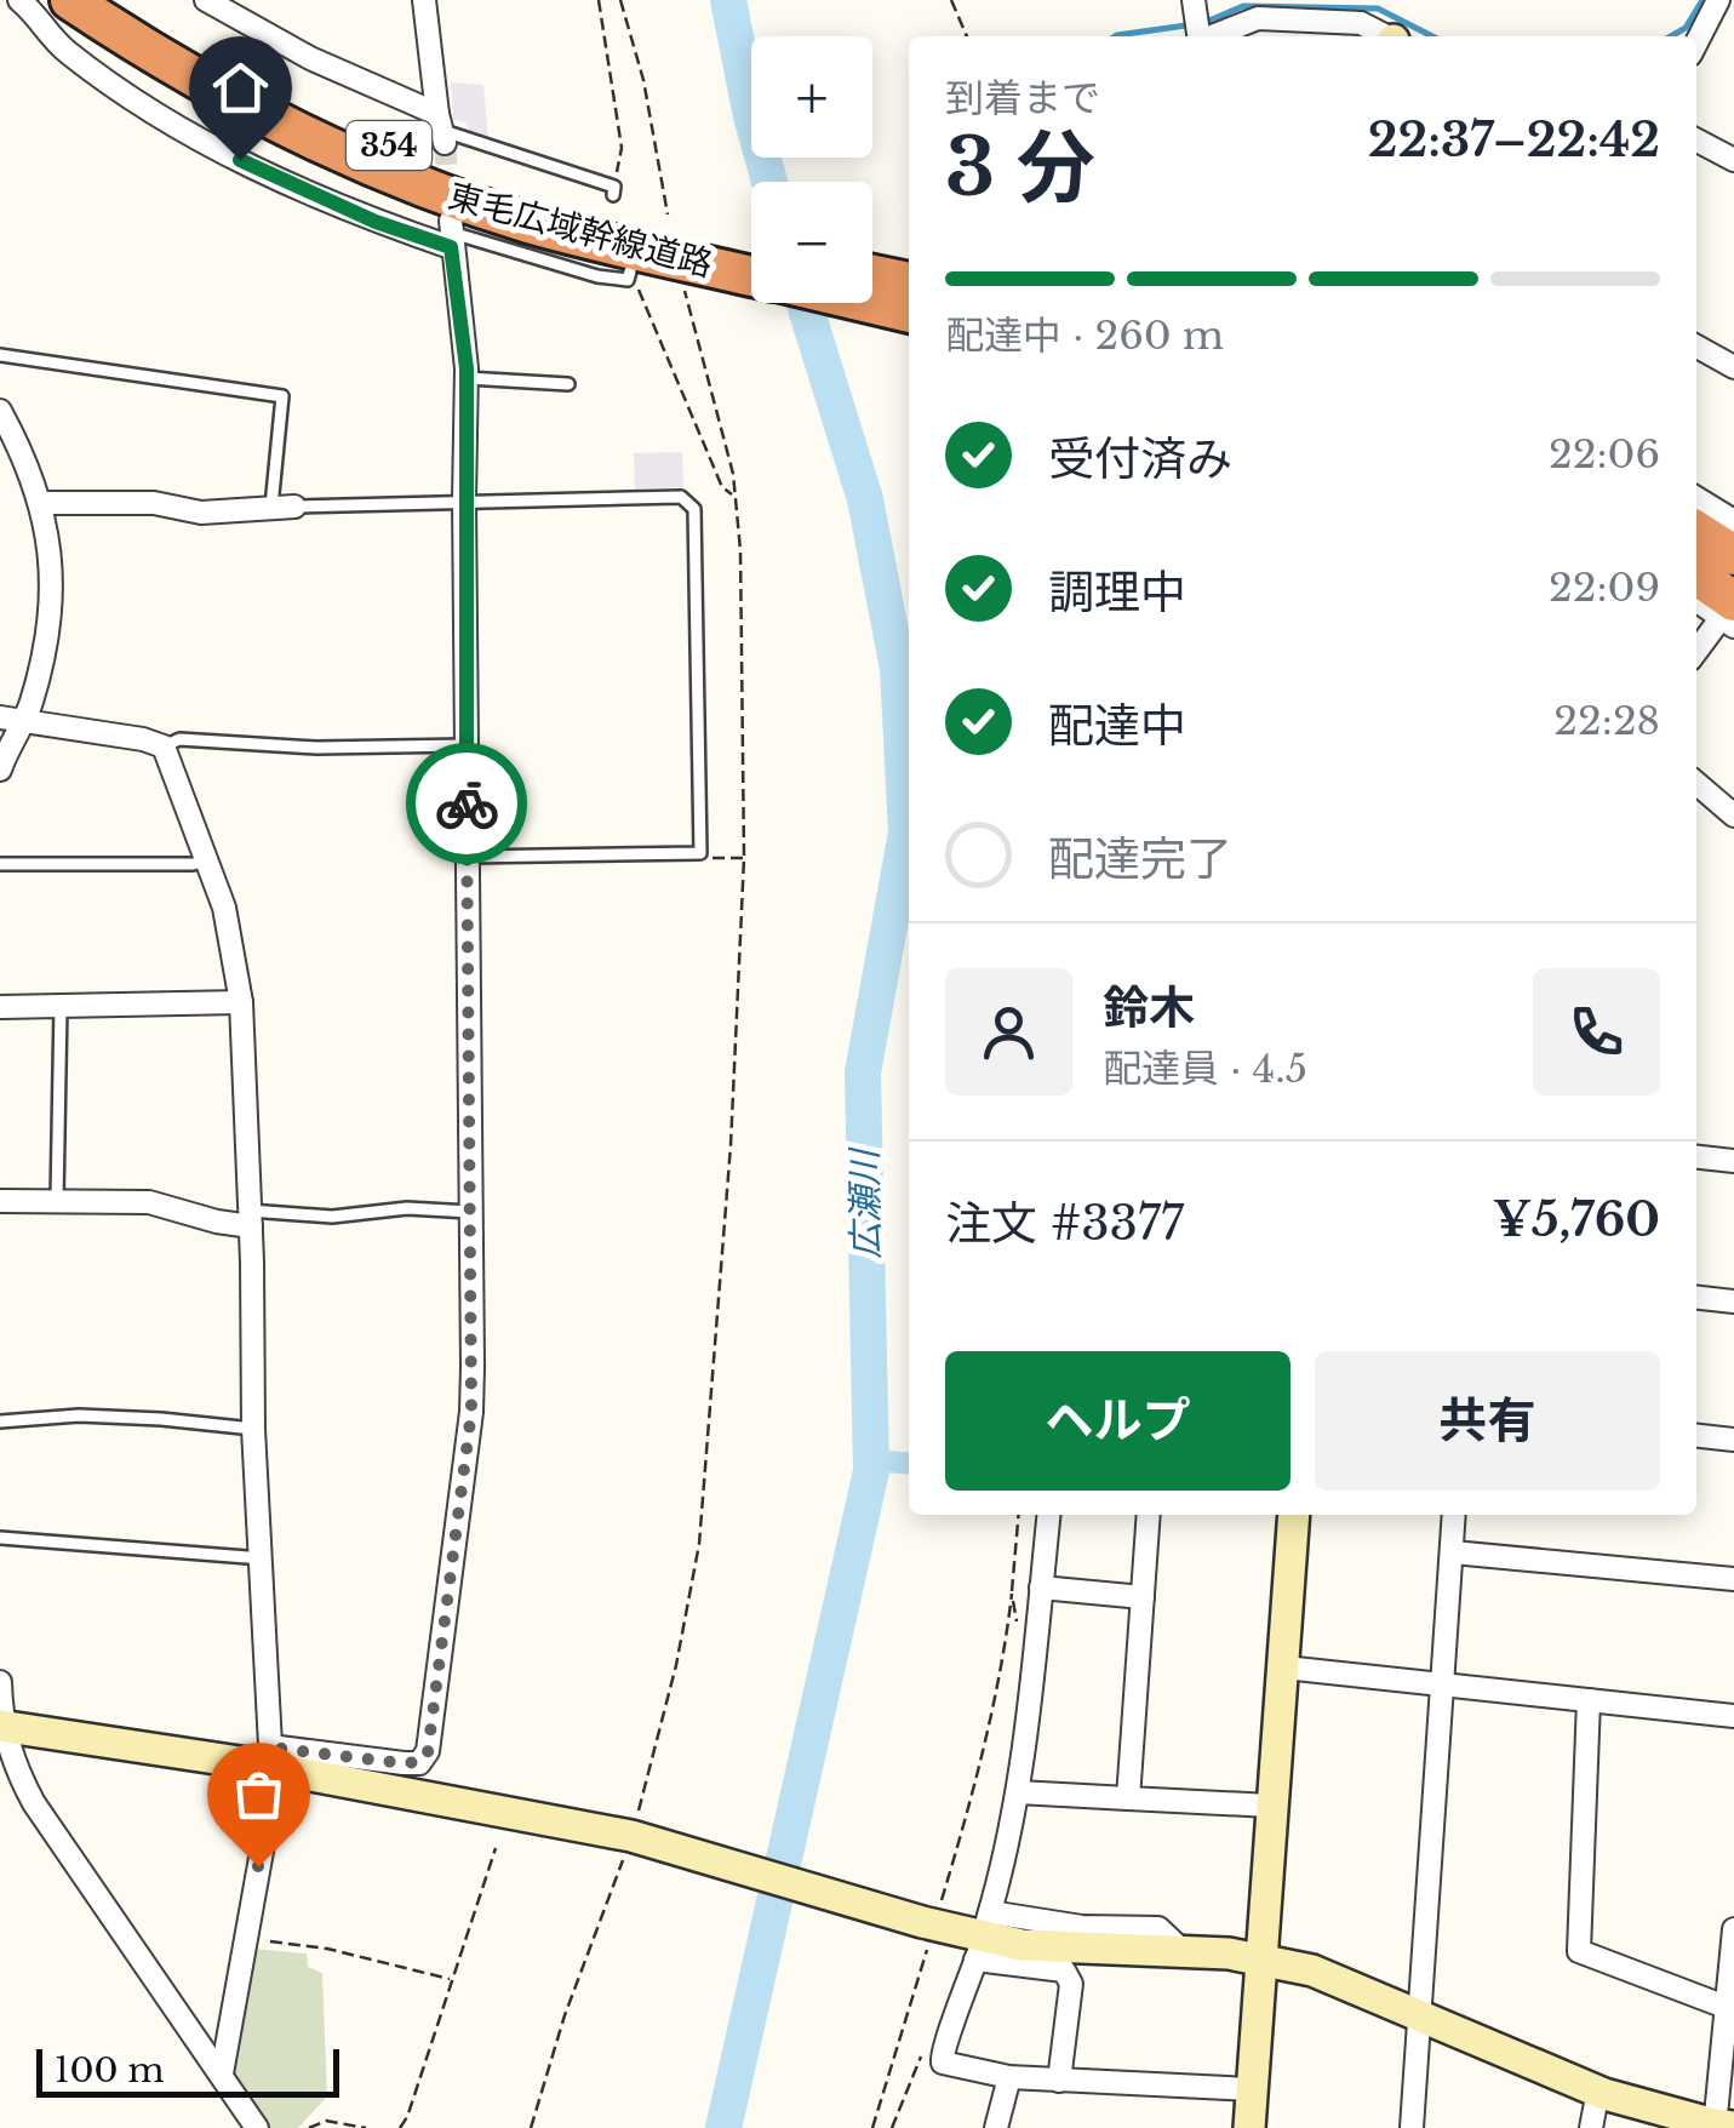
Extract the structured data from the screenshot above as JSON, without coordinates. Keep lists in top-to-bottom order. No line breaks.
{"streets":{"highway":["354","東毛広域幹線道路"]},"water":["広瀬川"],"scale_bar":"100 m","page":{"map_buttons":["+","−"],"heading":["3 分","到着まで","22:37–22:42"],"panel":["鈴木","配達員 · 4.5","注文 #3377","¥5,760"],"bar":"配達中 · 260 m","list":[["受付済み","22:06"],["調理中","22:09"],["配達中","22:28"],"配達完了"],"buttons":["ヘルプ","共有"],"scale":"100 m"}}
